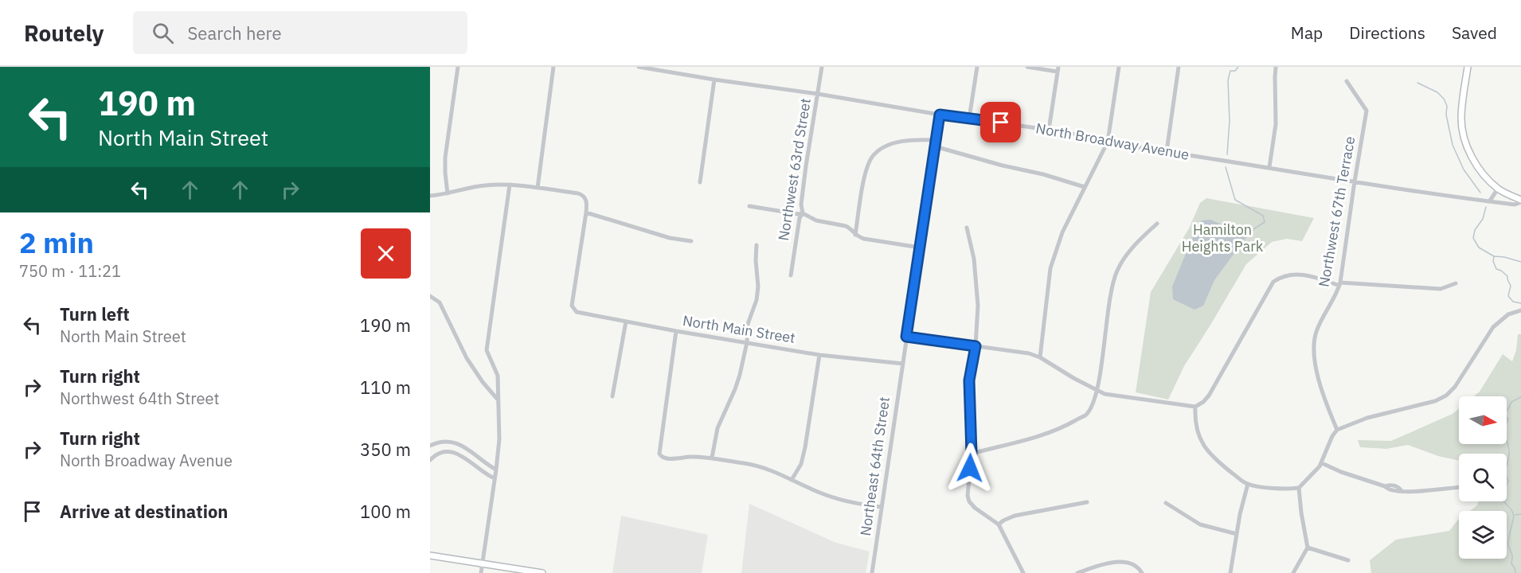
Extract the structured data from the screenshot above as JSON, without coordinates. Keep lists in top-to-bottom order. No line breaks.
{"streets":{"street":["North Broadway Avenue","Northwest 63rd Street","Northwest 67th Terrace","North Main Street","Northeast 64th Street"]},"crossings":[["North Broadway Avenue","Northwest 63rd Street"],["North Broadway Avenue","Northwest 67th Terrace"],["North Broadway Avenue","Northeast 64th Street"],["North Main Street","Northeast 64th Street"]],"parks":["Hamilton Heights Park"],"north":"right","page":{"header":"Routely","search":"Search here","nav":["Map","Directions","Saved"],"turn":["190 m","North Main Street"],"heading":["2 min","750 m · 11:21"],"list":[{"name":"Turn left","note":"North Main Street","value":"190 m"},{"name":"Turn right","note":"Northwest 64th Street","value":"110 m"},{"name":"Turn right","note":"North Broadway Avenue","value":"350 m"},{"name":"Arrive at destination","value":"100 m"}]}}
